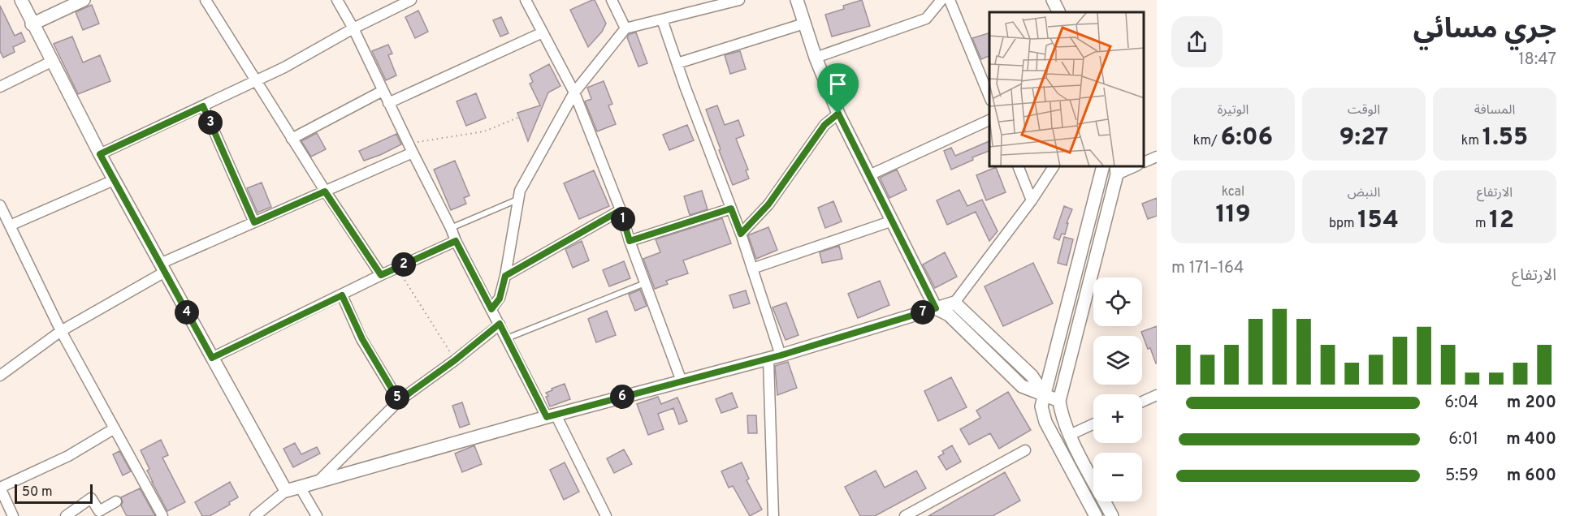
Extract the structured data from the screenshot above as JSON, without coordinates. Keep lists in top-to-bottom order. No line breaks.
{"scale_bar":"50 m","page":{"heading":["جري مسائي","18:47"],"stats":[["المسافة","1.55 km"],["الوقت","9:27"],["الوتيرة","6:06 /km"],["الارتفاع","12 m"],["النبض","154 bpm"],["kcal","119"]],"pins":["3","1","2","4","7","6","5"],"chart":["الارتفاع","164–171 m"],"map_buttons":["+","−"],"list":[{"name":"200 m","note":"6:04"},{"name":"400 m","note":"6:01"},{"name":"600 m","note":"5:59"}],"scale":"50 m"}}
